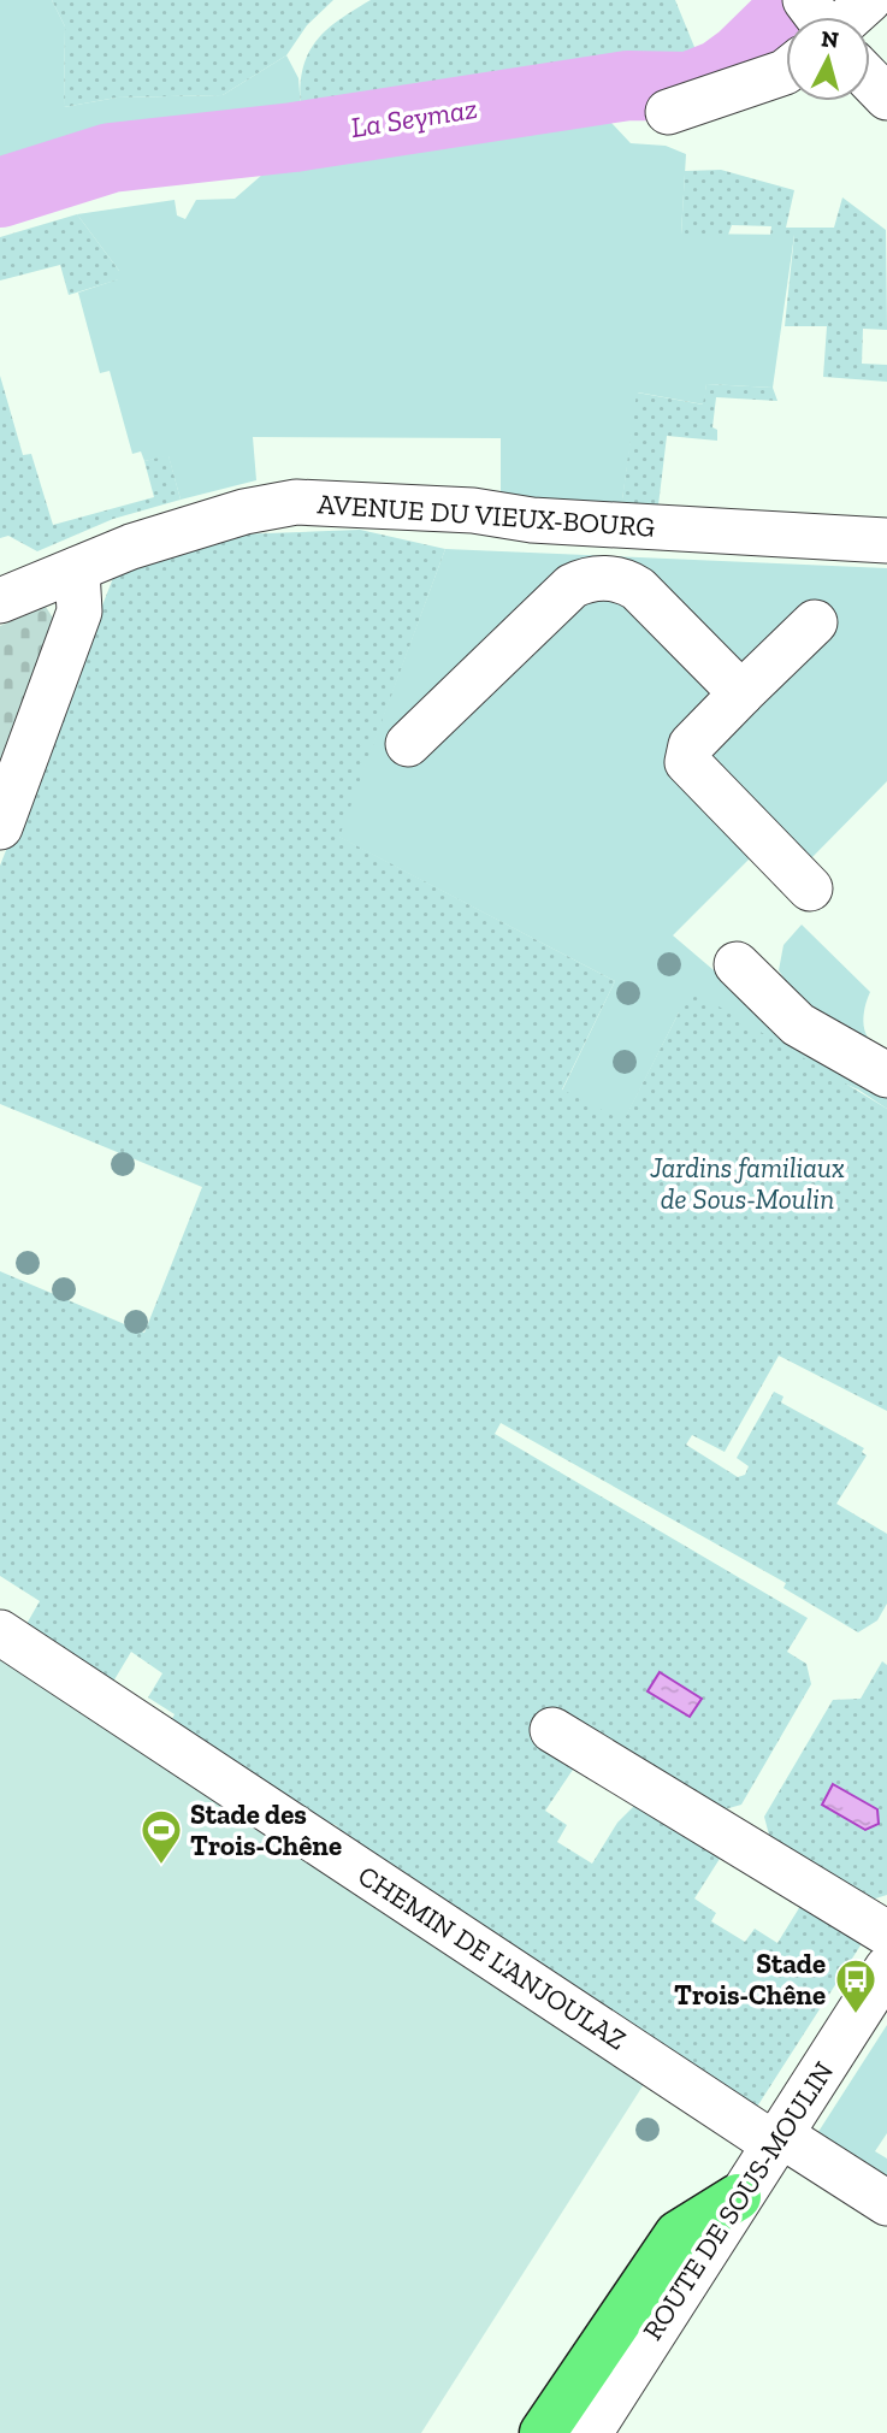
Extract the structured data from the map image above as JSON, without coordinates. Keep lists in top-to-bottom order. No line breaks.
{"streets":{"street":["AVENUE DU VIEUX-BOURG","CHEMIN DE L'ANJOULAZ","ROUTE DE SOUS-MOULIN"]},"crossings":[["CHEMIN DE L'ANJOULAZ","ROUTE DE SOUS-MOULIN"]],"water":["La Seymaz"],"parks":["Jardins familiaux de Sous-Moulin"],"places":{"sports":["Stade des Trois-Chêne"],"bus stop":["Stade Trois-Chêne"]},"north":"top"}
